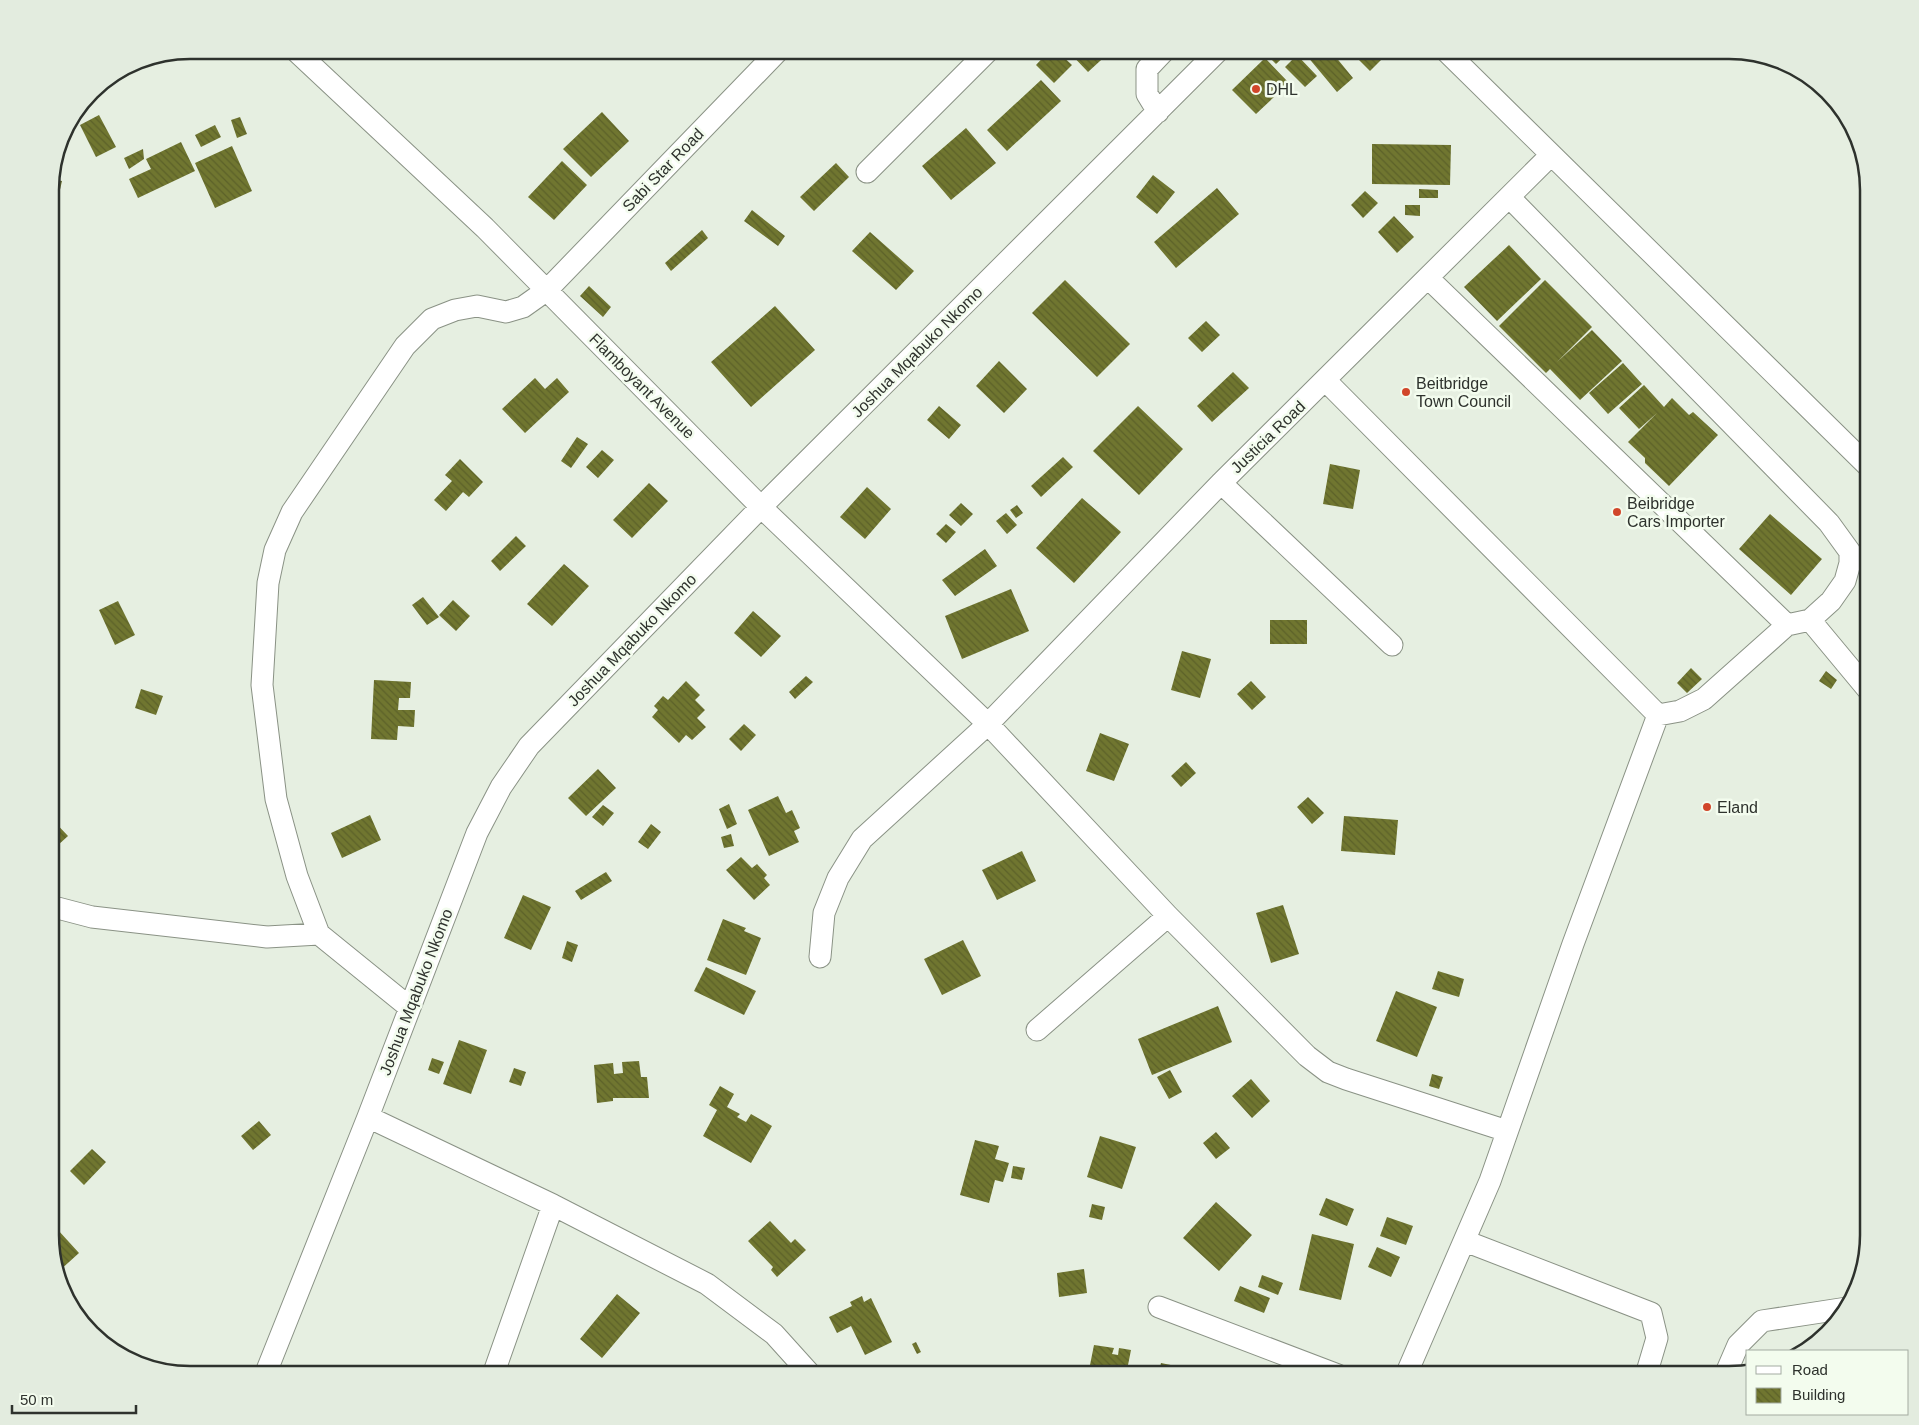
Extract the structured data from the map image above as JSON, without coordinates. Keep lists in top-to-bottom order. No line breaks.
{"streets":{"street":["Sabi Star Road","Joshua Mqabuko Nkomo","Flamboyant Avenue","Justicia Road"]},"crossings":[["Sabi Star Road","Flamboyant Avenue"],["Joshua Mqabuko Nkomo","Flamboyant Avenue"],["Flamboyant Avenue","Justicia Road"]],"places":["DHL","Beitbridge Town Council","Beibridge Cars Importer","Eland"],"legend":["Road","Building"],"scale_bar":"50 m"}
